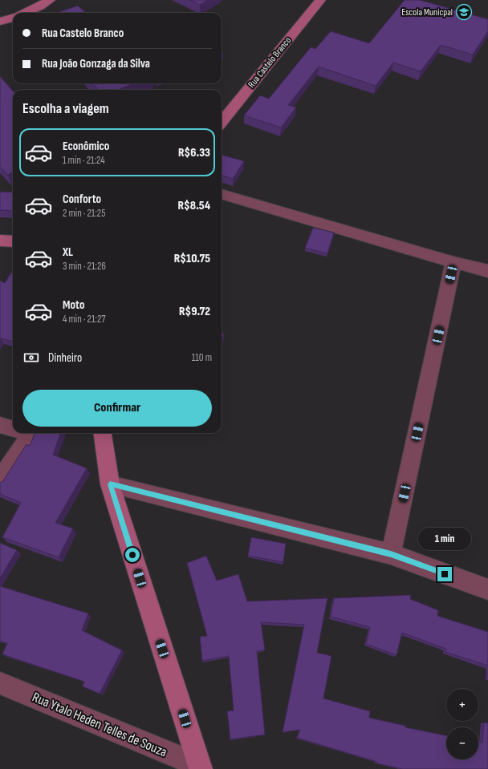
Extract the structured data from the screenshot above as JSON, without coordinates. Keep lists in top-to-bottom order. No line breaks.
{"streets":{"street":["Rua Castelo Branco","Rua Ytalo Heden Telles de Souza"]},"places":{"school or university":["Escola Municpal"]},"page":{"banner":["Rua Castelo Branco","Rua João Gonzaga da Silva"],"heading":"Escolha a viagem","list":[{"name":"Econômico","note":"1 min · 21:24","value":"R$6.33"},{"name":"Conforto","note":"2 min · 21:25","value":"R$8.54"},{"name":"XL","note":"3 min · 21:26","value":"R$10.75"},{"name":"Moto","note":"4 min · 21:27","value":"R$9.72"}],"pay":["Dinheiro","110 m"],"buttons":"Confirmar","bubble":"1 min","map_buttons":["+","−"]}}
